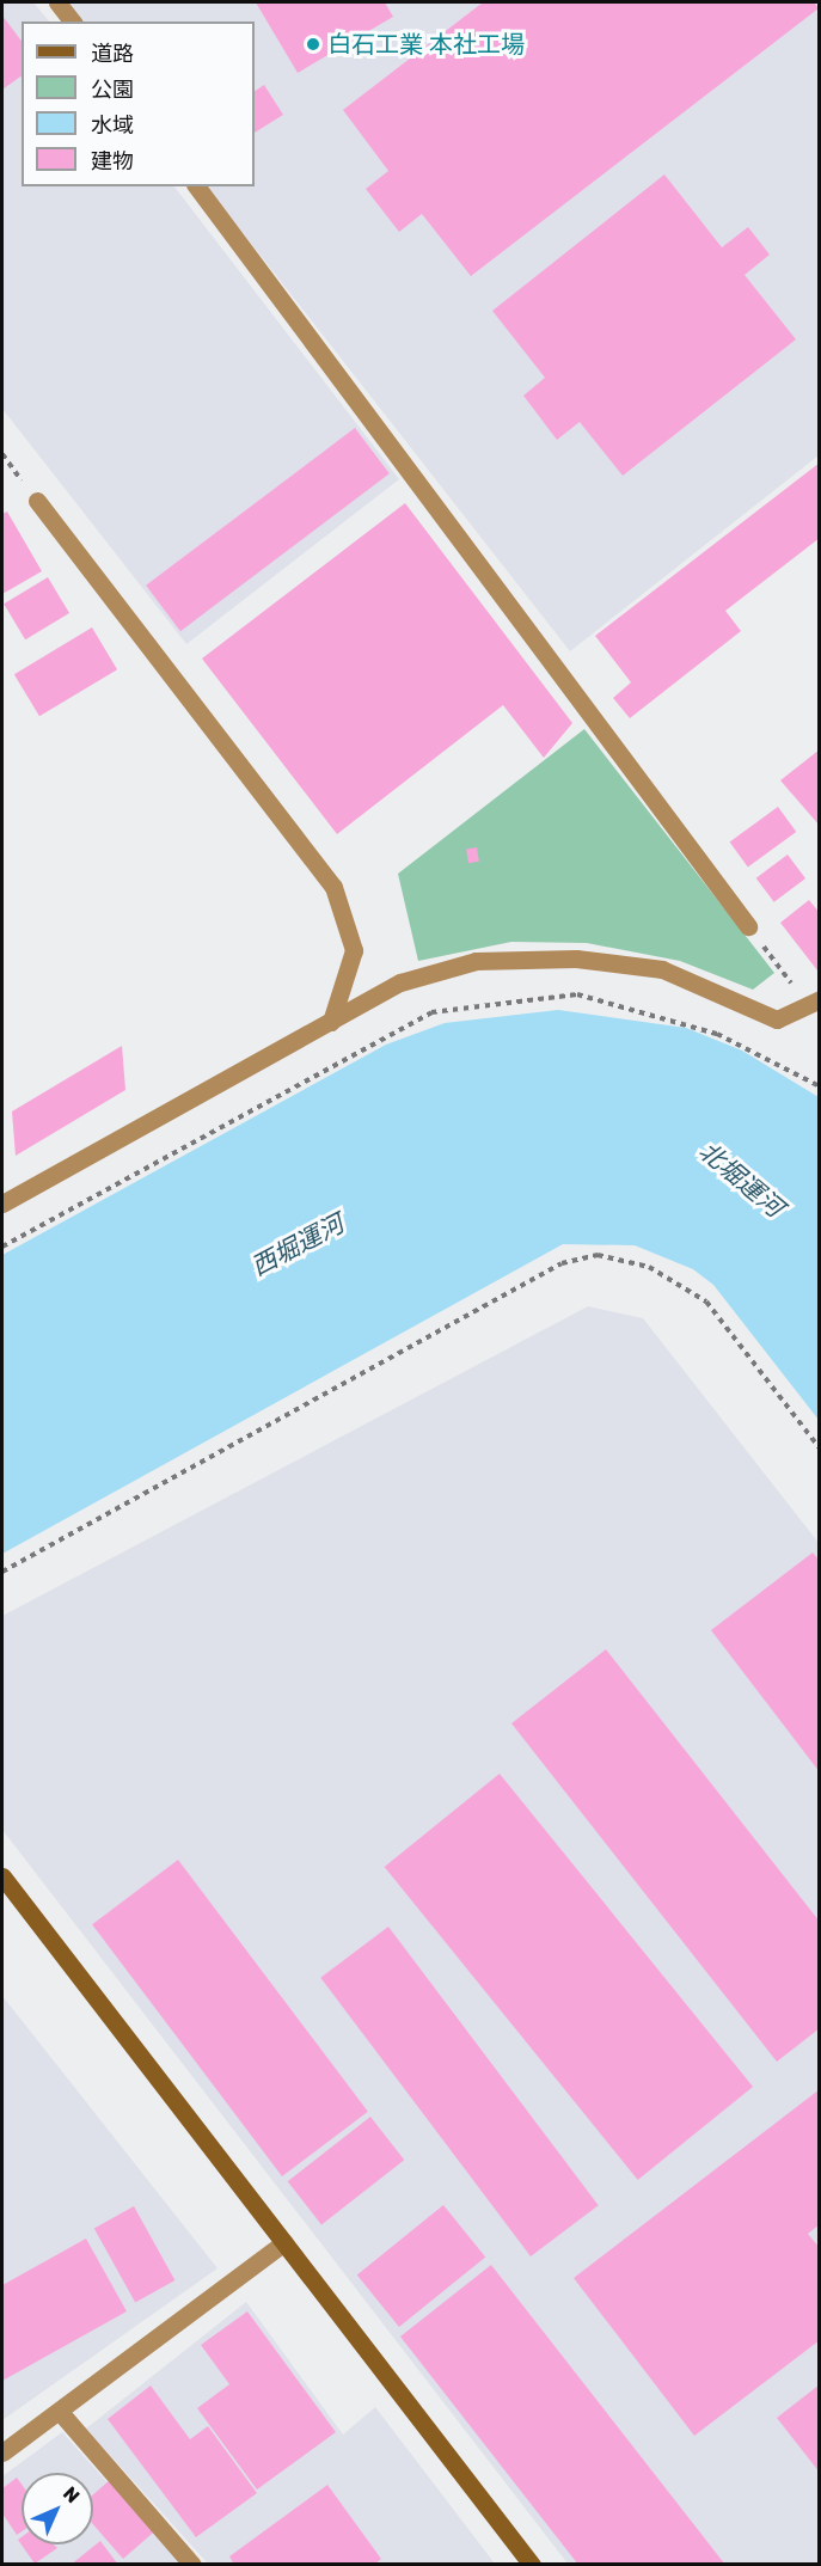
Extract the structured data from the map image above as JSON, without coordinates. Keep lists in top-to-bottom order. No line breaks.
{"water":["北堀運河","西堀運河"],"places":["白石工業 本社工場"],"legend":["道路","公園","水域","建物"],"north":"top right"}
